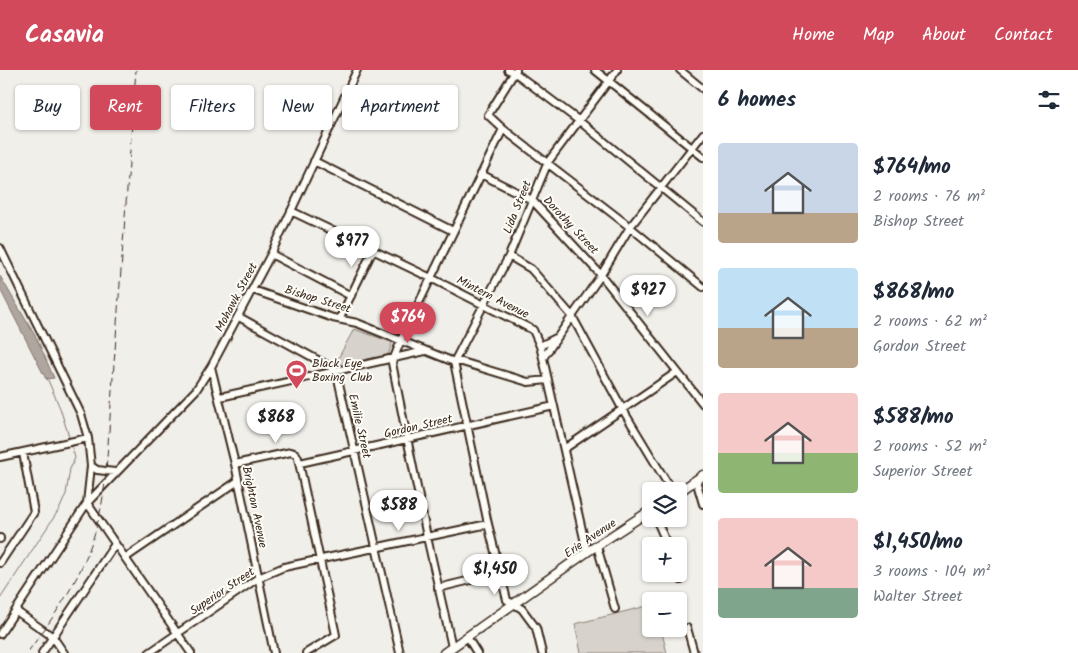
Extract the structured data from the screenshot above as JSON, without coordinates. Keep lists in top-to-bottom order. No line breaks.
{"streets":{"main road":["Erie Avenue"],"street":["Lida Street","Dorothy Street","Mohawk Street","Mintern Avenue","Bishop Street","Emilie Street","Gordon Street","Brighton Avenue","Superior Street"]},"crossings":[["Lida Street","Dorothy Street"],["Lida Street","Mintern Avenue"],["Lida Street","Bishop Street"],["Mohawk Street","Mintern Avenue"],["Mohawk Street","Bishop Street"],["Mohawk Street","Brighton Avenue"],["Mintern Avenue","Bishop Street"],["Mintern Avenue","Gordon Street"],["Mintern Avenue","Erie Avenue"],["Emilie Street","Gordon Street"],["Emilie Street","Superior Street"],["Brighton Avenue","Superior Street"]],"places":{"sports":["Black Eye Boxing Club"]},"page":{"header":"Casavia","nav":["Home","Map","About","Contact"],"heading":"6 homes","chip":["Buy","Rent","Filters","New","Apartment"],"list":[{"name":"$764/mo","note":"2 rooms · 76 m² · Bishop Street"},{"name":"$868/mo","note":"2 rooms · 62 m² · Gordon Street"},{"name":"$588/mo","note":"2 rooms · 52 m² · Superior Street"},{"name":"$1,450/mo","note":"3 rooms · 104 m² · Walter Street"}],"price":["$977","$927","$764","$868","$588","$1,450"],"map_buttons":["+","−"]}}
